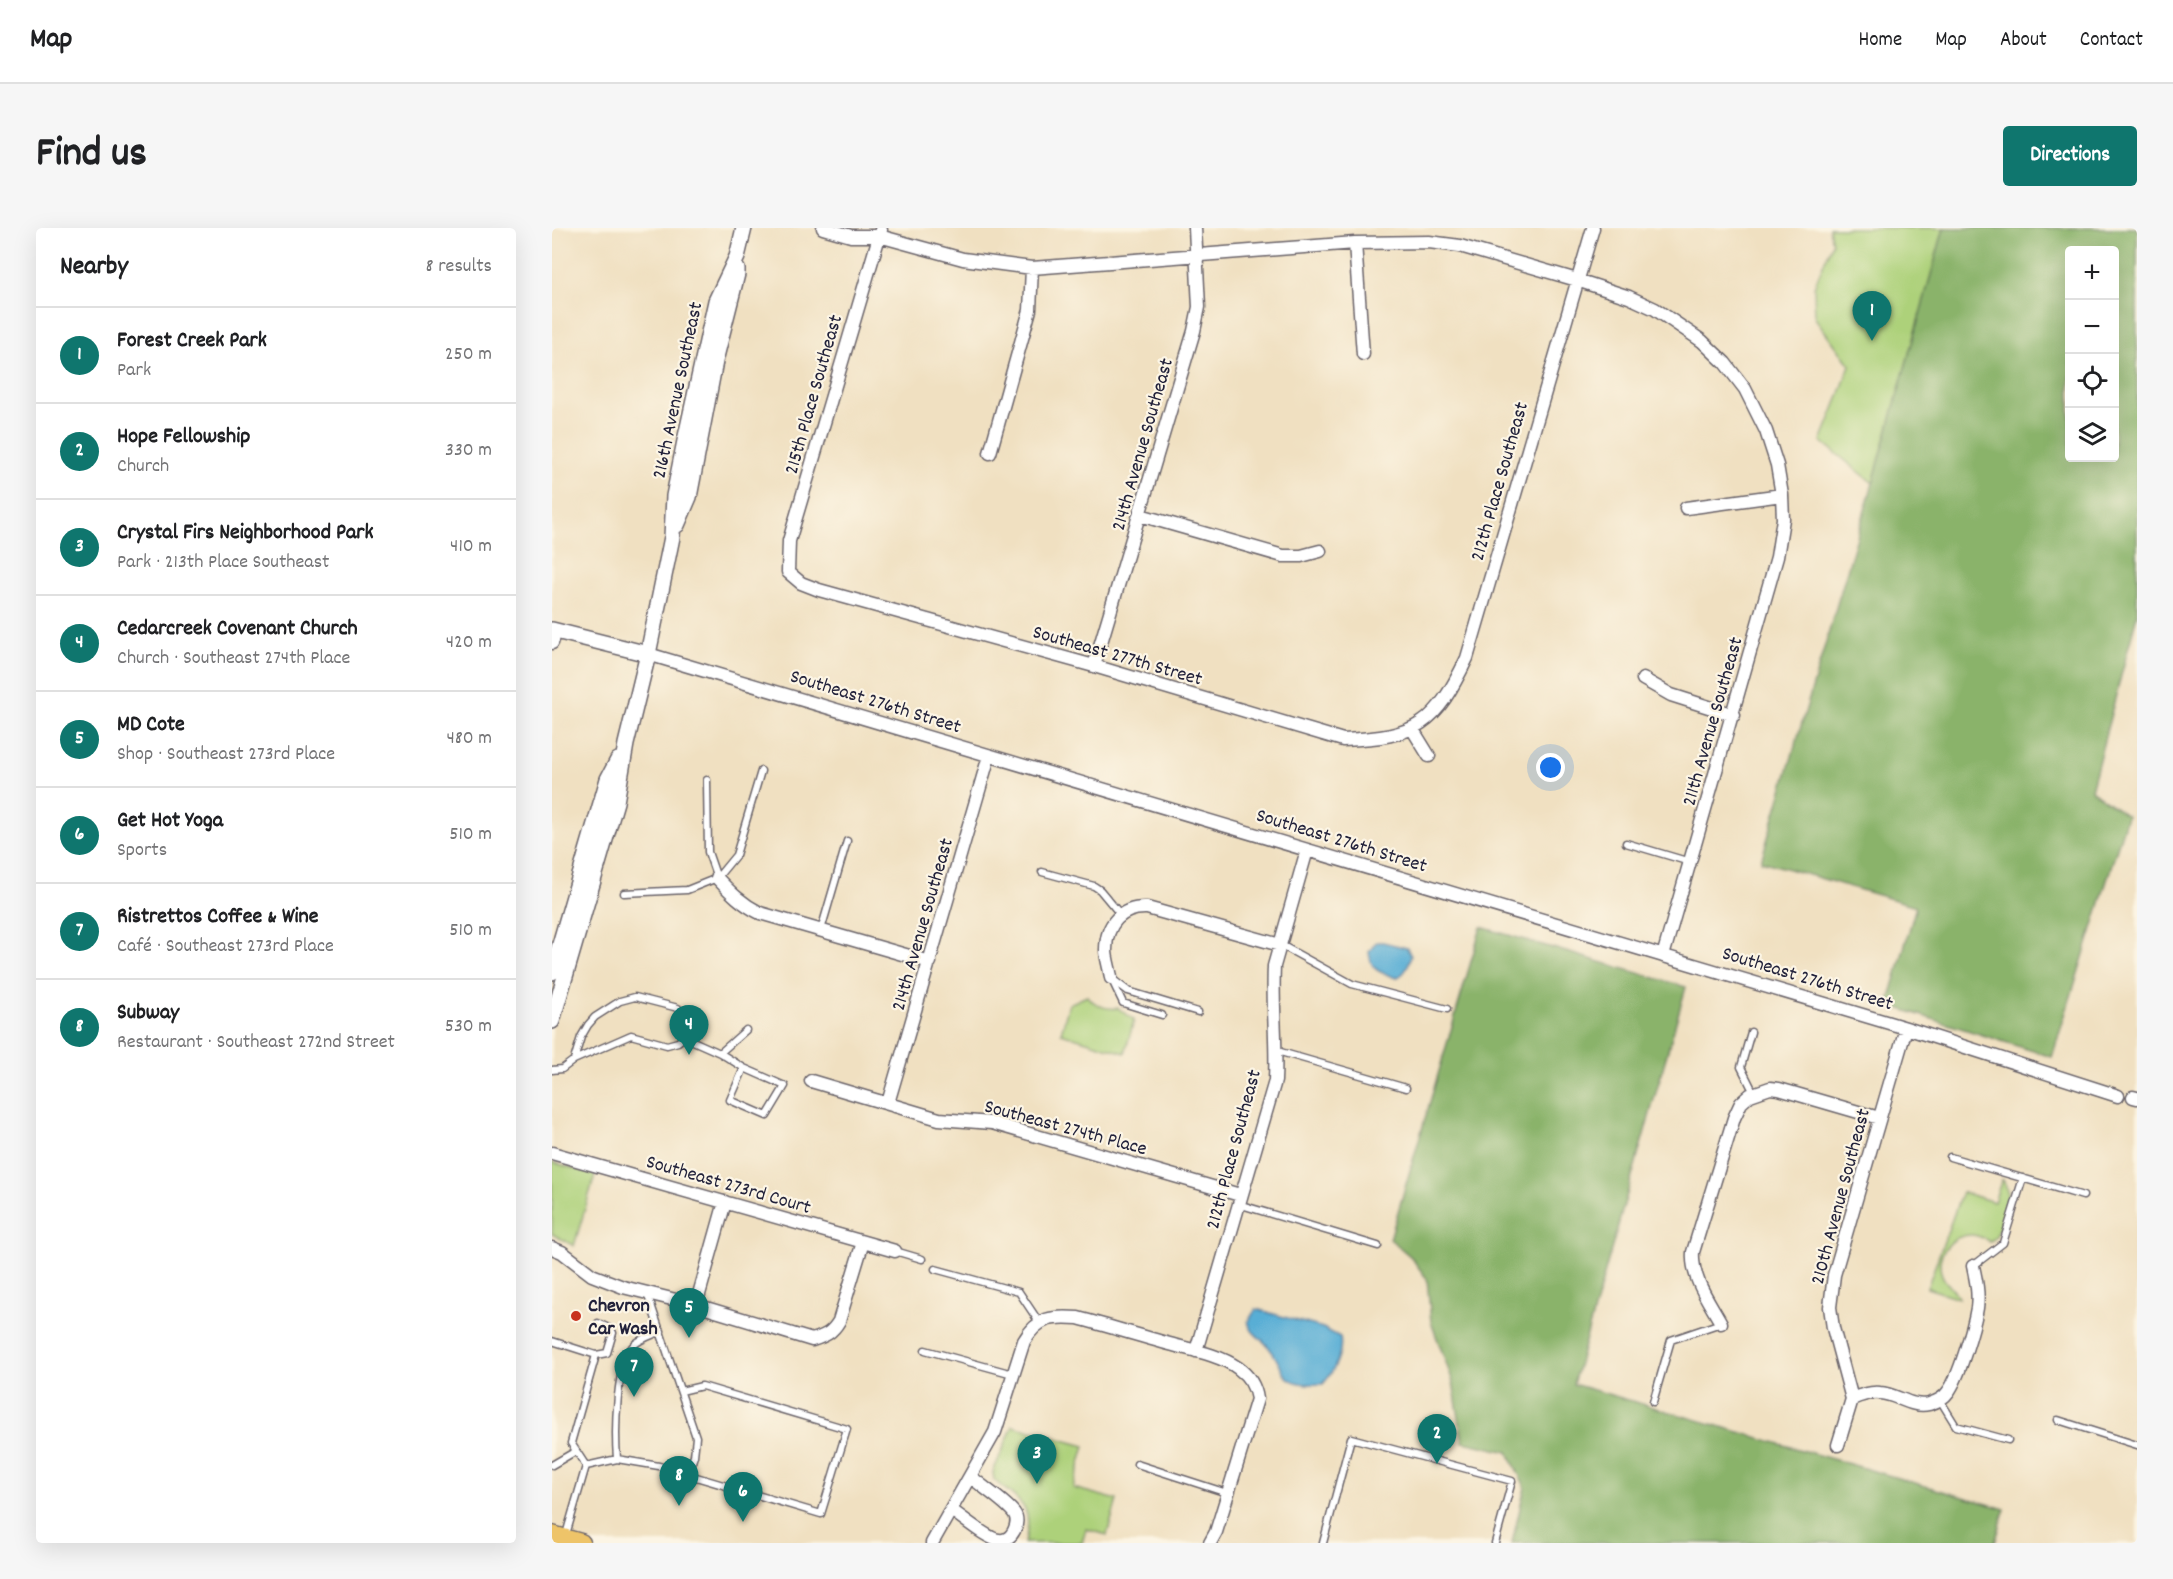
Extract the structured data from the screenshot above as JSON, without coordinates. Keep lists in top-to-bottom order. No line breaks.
{"streets":{"street":["216th Avenue Southeast","215th Place Southeast","214th Avenue Southeast","212th Place Southeast","Southeast 277th Street","Southeast 276th Street","211th Avenue Southeast","Southeast 274th Place","Southeast 273rd Court","210th Avenue Southeast"]},"crossings":[["216th Avenue Southeast","Southeast 276th Street"],["215th Place Southeast","Southeast 277th Street"],["215th Place Southeast","211th Avenue Southeast"],["214th Avenue Southeast","Southeast 277th Street"],["214th Avenue Southeast","Southeast 276th Street"],["214th Avenue Southeast","211th Avenue Southeast"],["214th Avenue Southeast","Southeast 274th Place"],["212th Place Southeast","Southeast 277th Street"],["212th Place Southeast","Southeast 276th Street"],["212th Place Southeast","211th Avenue Southeast"],["212th Place Southeast","Southeast 274th Place"],["Southeast 276th Street","211th Avenue Southeast"],["Southeast 276th Street","210th Avenue Southeast"]],"places":["Chevron Car Wash"],"page":{"header":"Map","nav":["Home","Map","About","Contact"],"title":"Find us","buttons":"Directions","heading":["Nearby","8 results"],"map_buttons":["+","−"],"pins":["1","4","5","7","2","3","8","6"],"list":[{"mark":"1","name":"Forest Creek Park","note":"Park","value":"250 m"},{"mark":"2","name":"Hope Fellowship","note":"Church","value":"330 m"},{"mark":"3","name":"Crystal Firs Neighborhood Park","note":"Park · 213th Place Southeast","value":"410 m"},{"mark":"4","name":"Cedarcreek Covenant Church","note":"Church · Southeast 274th Place","value":"420 m"},{"mark":"5","name":"MD Cote","note":"Shop · Southeast 273rd Place","value":"480 m"},{"mark":"6","name":"Get Hot Yoga","note":"Sports","value":"510 m"},{"mark":"7","name":"Ristrettos Coffee & Wine","note":"Café · Southeast 273rd Place","value":"510 m"},{"mark":"8","name":"Subway","note":"Restaurant · Southeast 272nd Street","value":"530 m"}]}}
